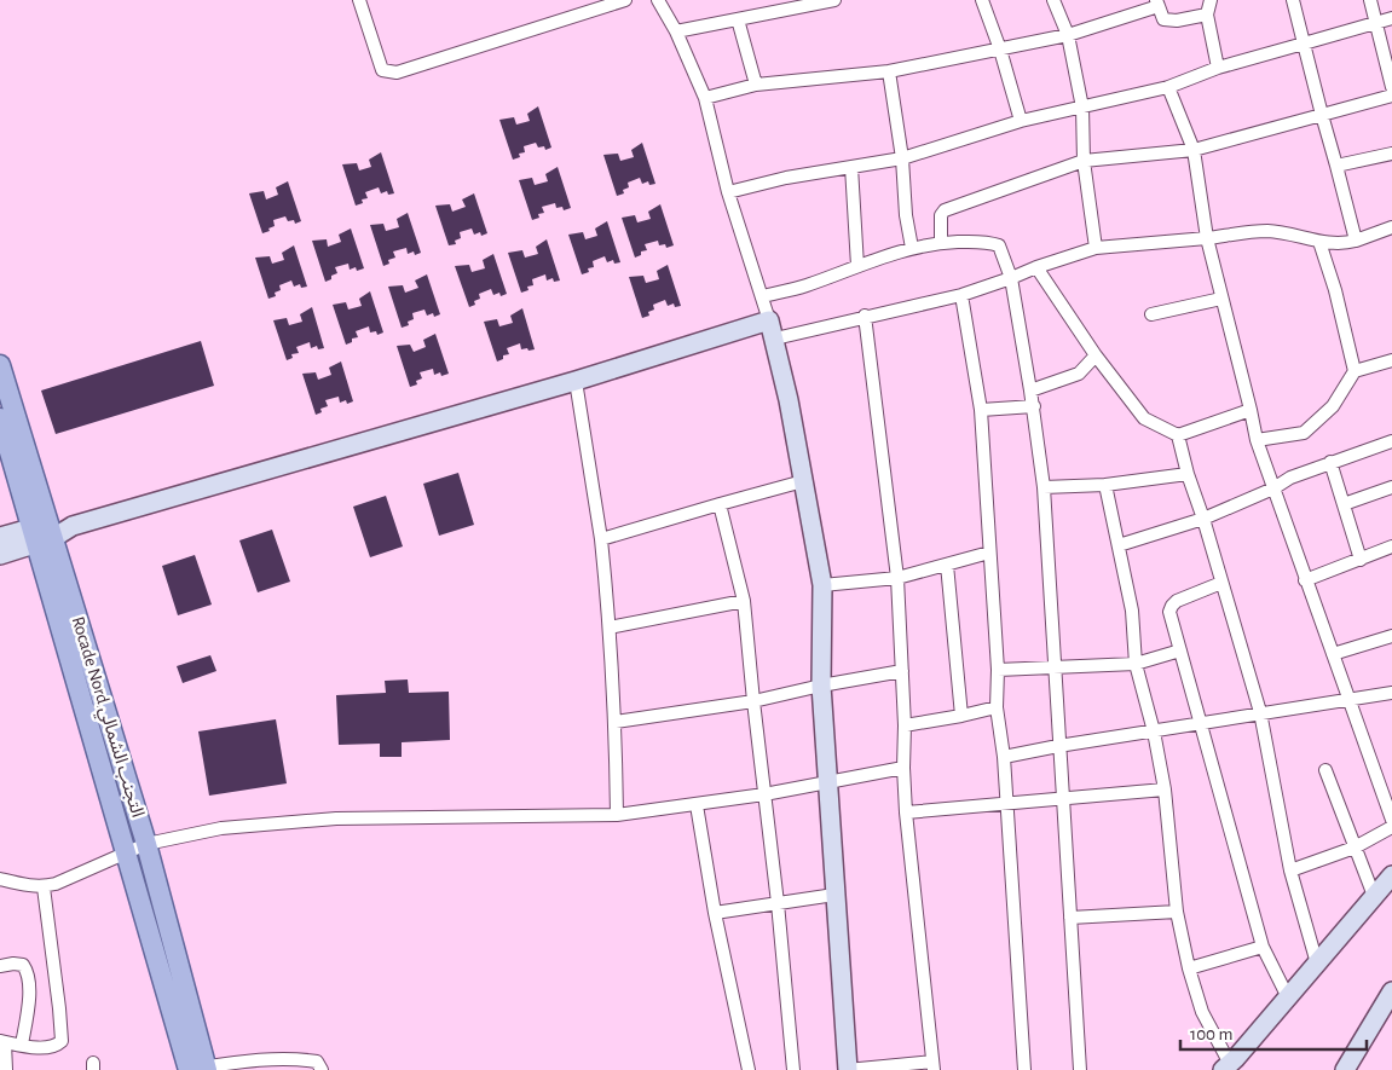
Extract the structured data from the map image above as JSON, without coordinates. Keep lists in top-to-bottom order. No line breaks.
{"streets":{"main road":["Rocade Nord,التجنب الشمالي"]},"scale_bar":"100 m"}
